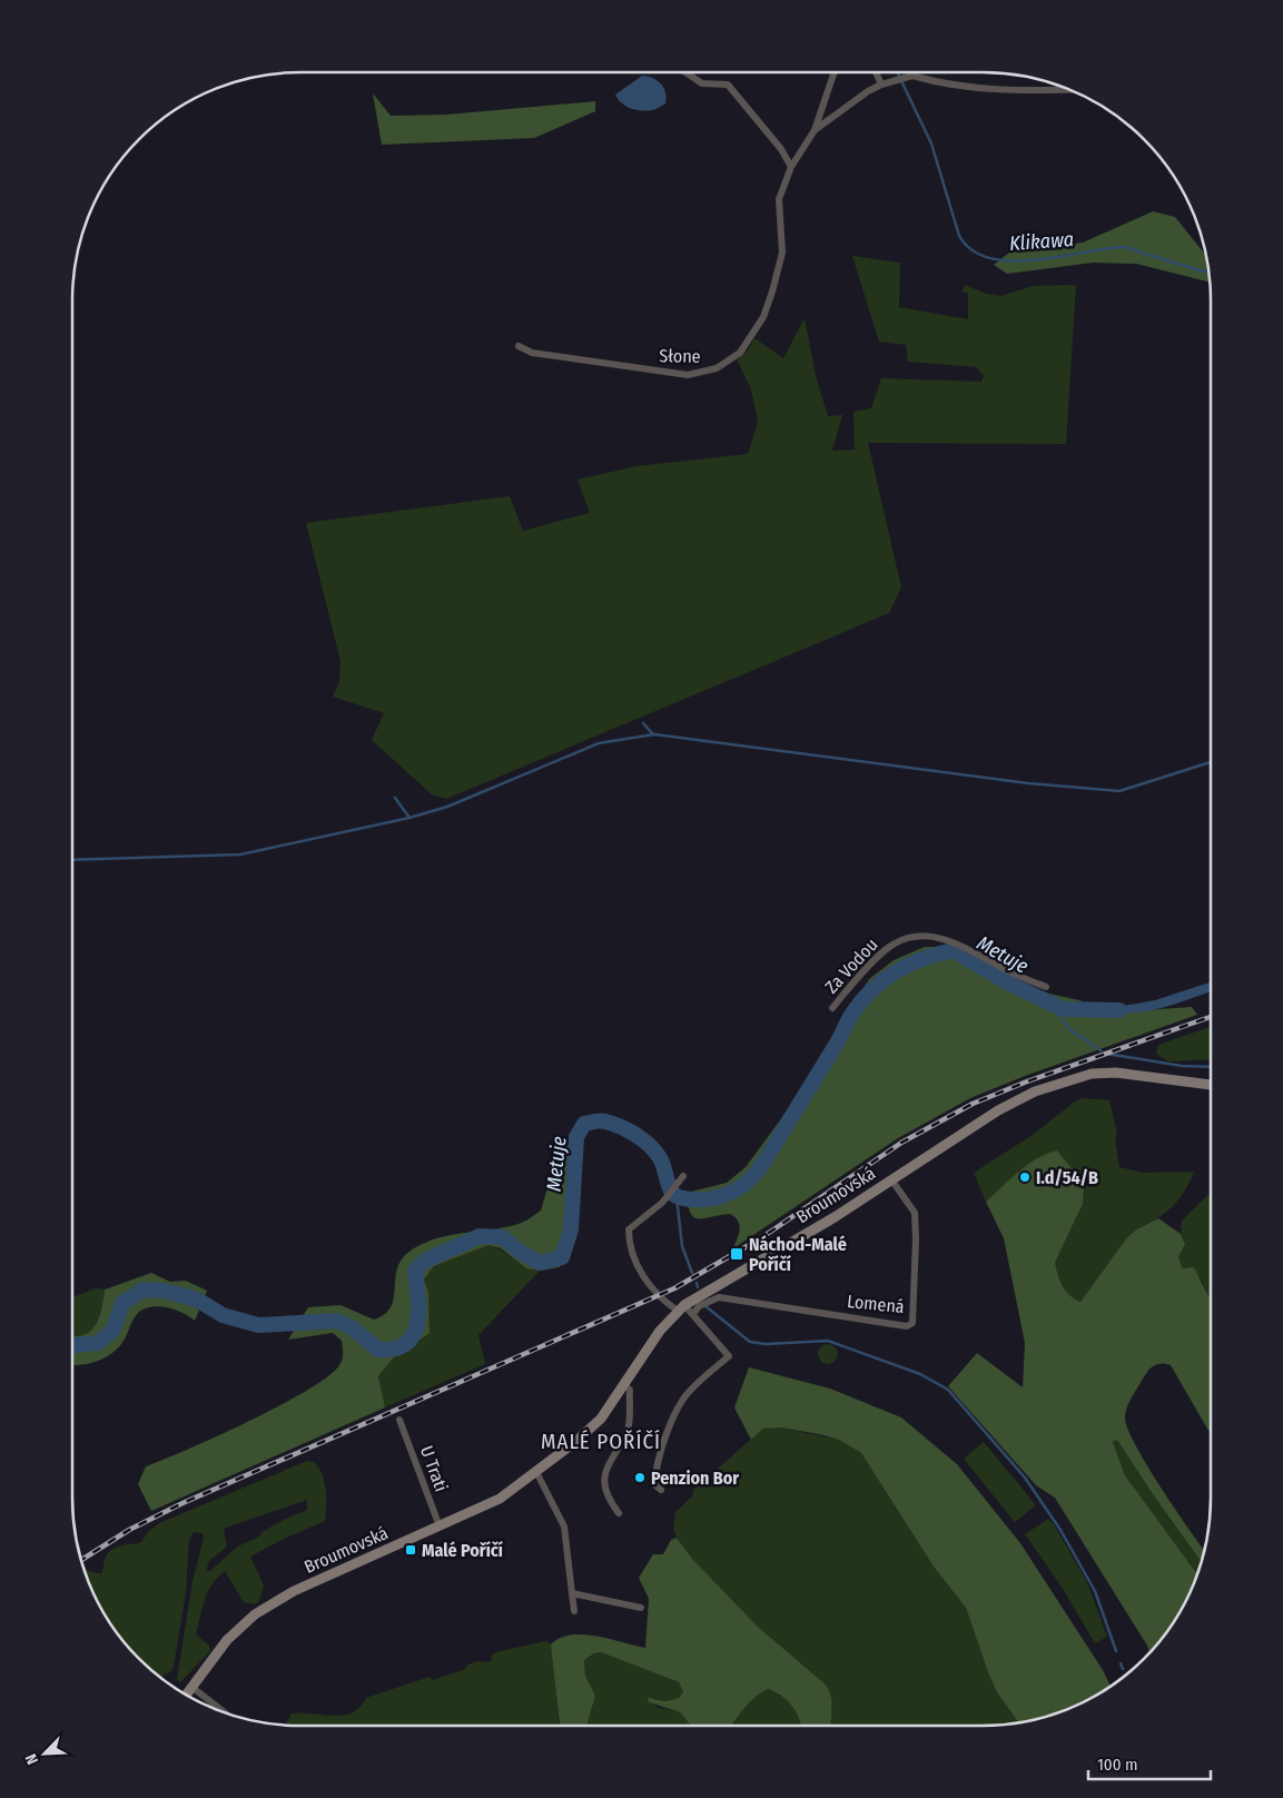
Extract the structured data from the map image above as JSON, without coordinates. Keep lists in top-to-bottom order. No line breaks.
{"streets":{"main road":["Broumovská"],"street":["Słone","Za Vodou","Lomená","U Trati"]},"crossings":[["Broumovská","Lomená"],["Broumovská","U Trati"]],"districts":["MALÉ POŘÍČÍ"],"water":["Klikawa","Metuje"],"places":{"other":["I.d/54/B","Penzion Bor"],"transit":["Náchod-Malé Poříčí","Malé Poříčí"]},"scale_bar":"100 m","north":"bottom left"}
